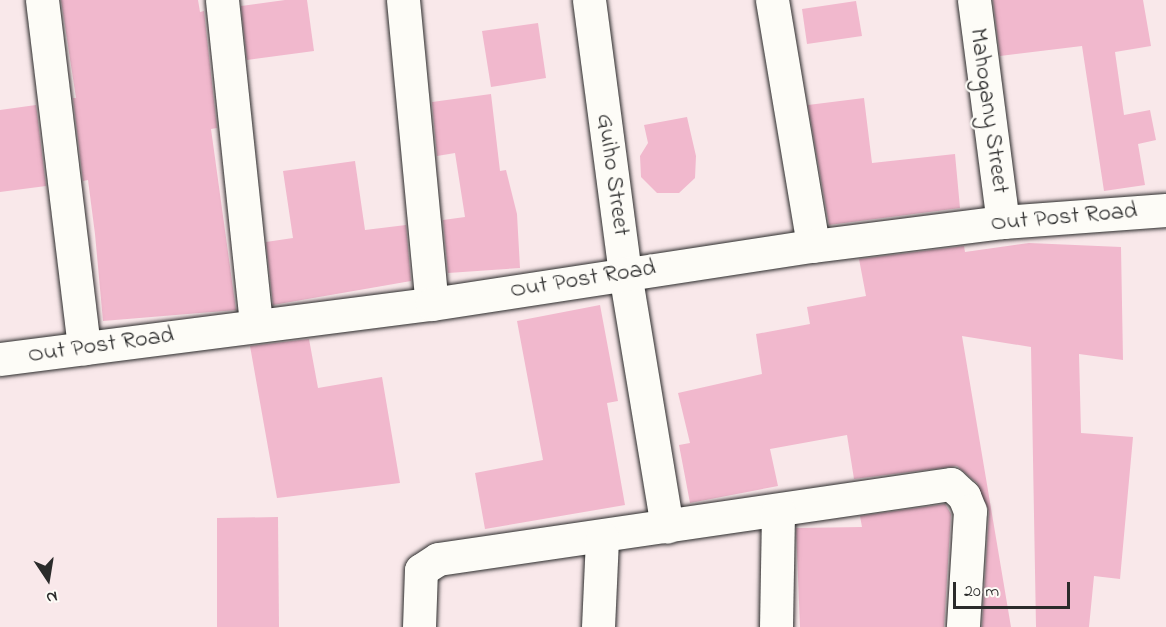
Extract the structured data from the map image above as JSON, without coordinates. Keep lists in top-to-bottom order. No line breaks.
{"streets":{"street":["Mahogany Street","Guiho Street","Out Post Road"]},"crossings":[["Mahogany Street","Out Post Road"],["Guiho Street","Out Post Road"]],"scale_bar":"20 m","north":"bottom"}
